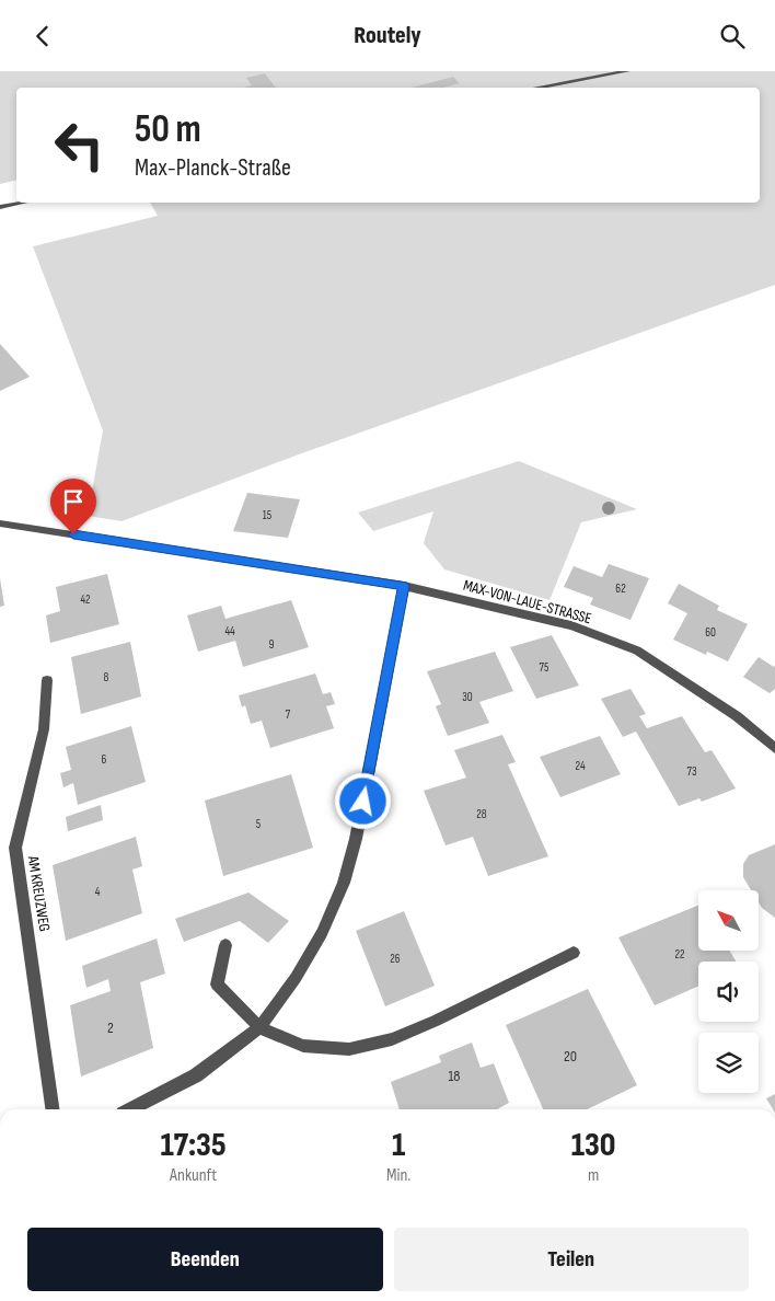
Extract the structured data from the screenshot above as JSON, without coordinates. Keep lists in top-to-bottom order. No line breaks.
{"streets":{"street":["MAX-VON-LAUE-STRASSE","AM KREUZWEG"]},"house_numbers":["15","62","42","44","60","9","75","8","30","7","6","24","73","28","5","4","22","26","2","20","18"],"north":"top left","page":{"header":"Routely","turn":["50 m","Max-Planck-Straße"],"eta":["17:35","Ankunft","1","Min.","130","m"],"buttons":["Beenden","Teilen"]}}
